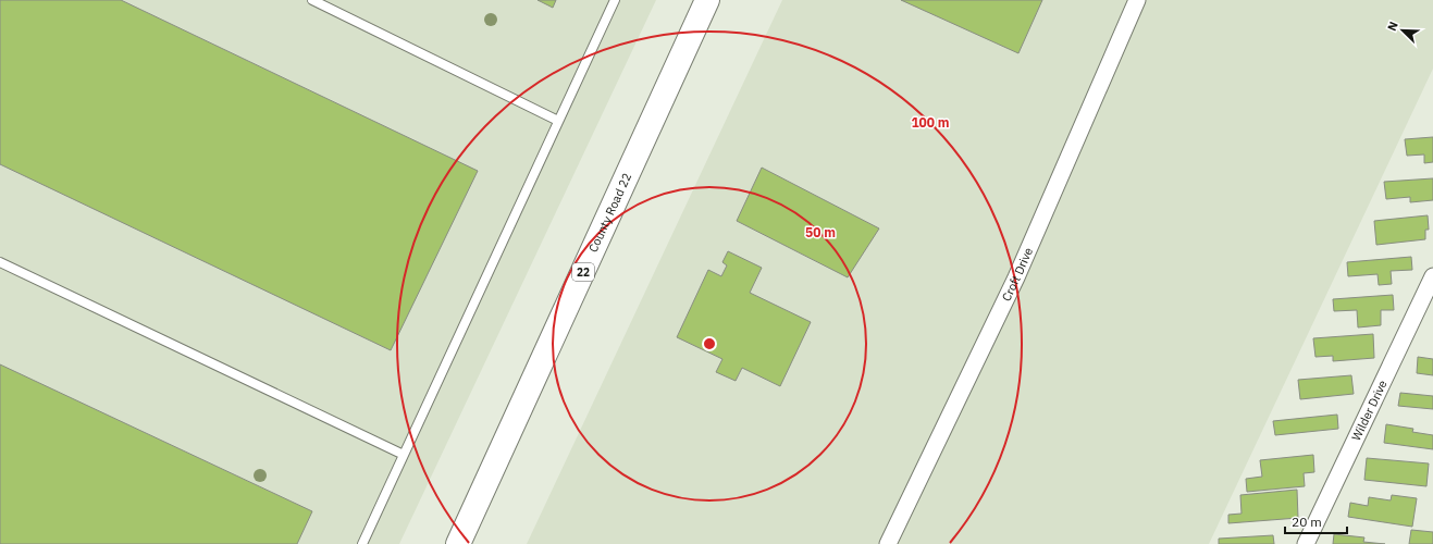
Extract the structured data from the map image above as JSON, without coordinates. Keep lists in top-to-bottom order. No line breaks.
{"streets":{"main road":["County Road 22","22"],"street":["Croft Drive","Wilder Drive"]},"scale_bar":"20 m","north":"top left","rings":["100 m","50 m"]}
